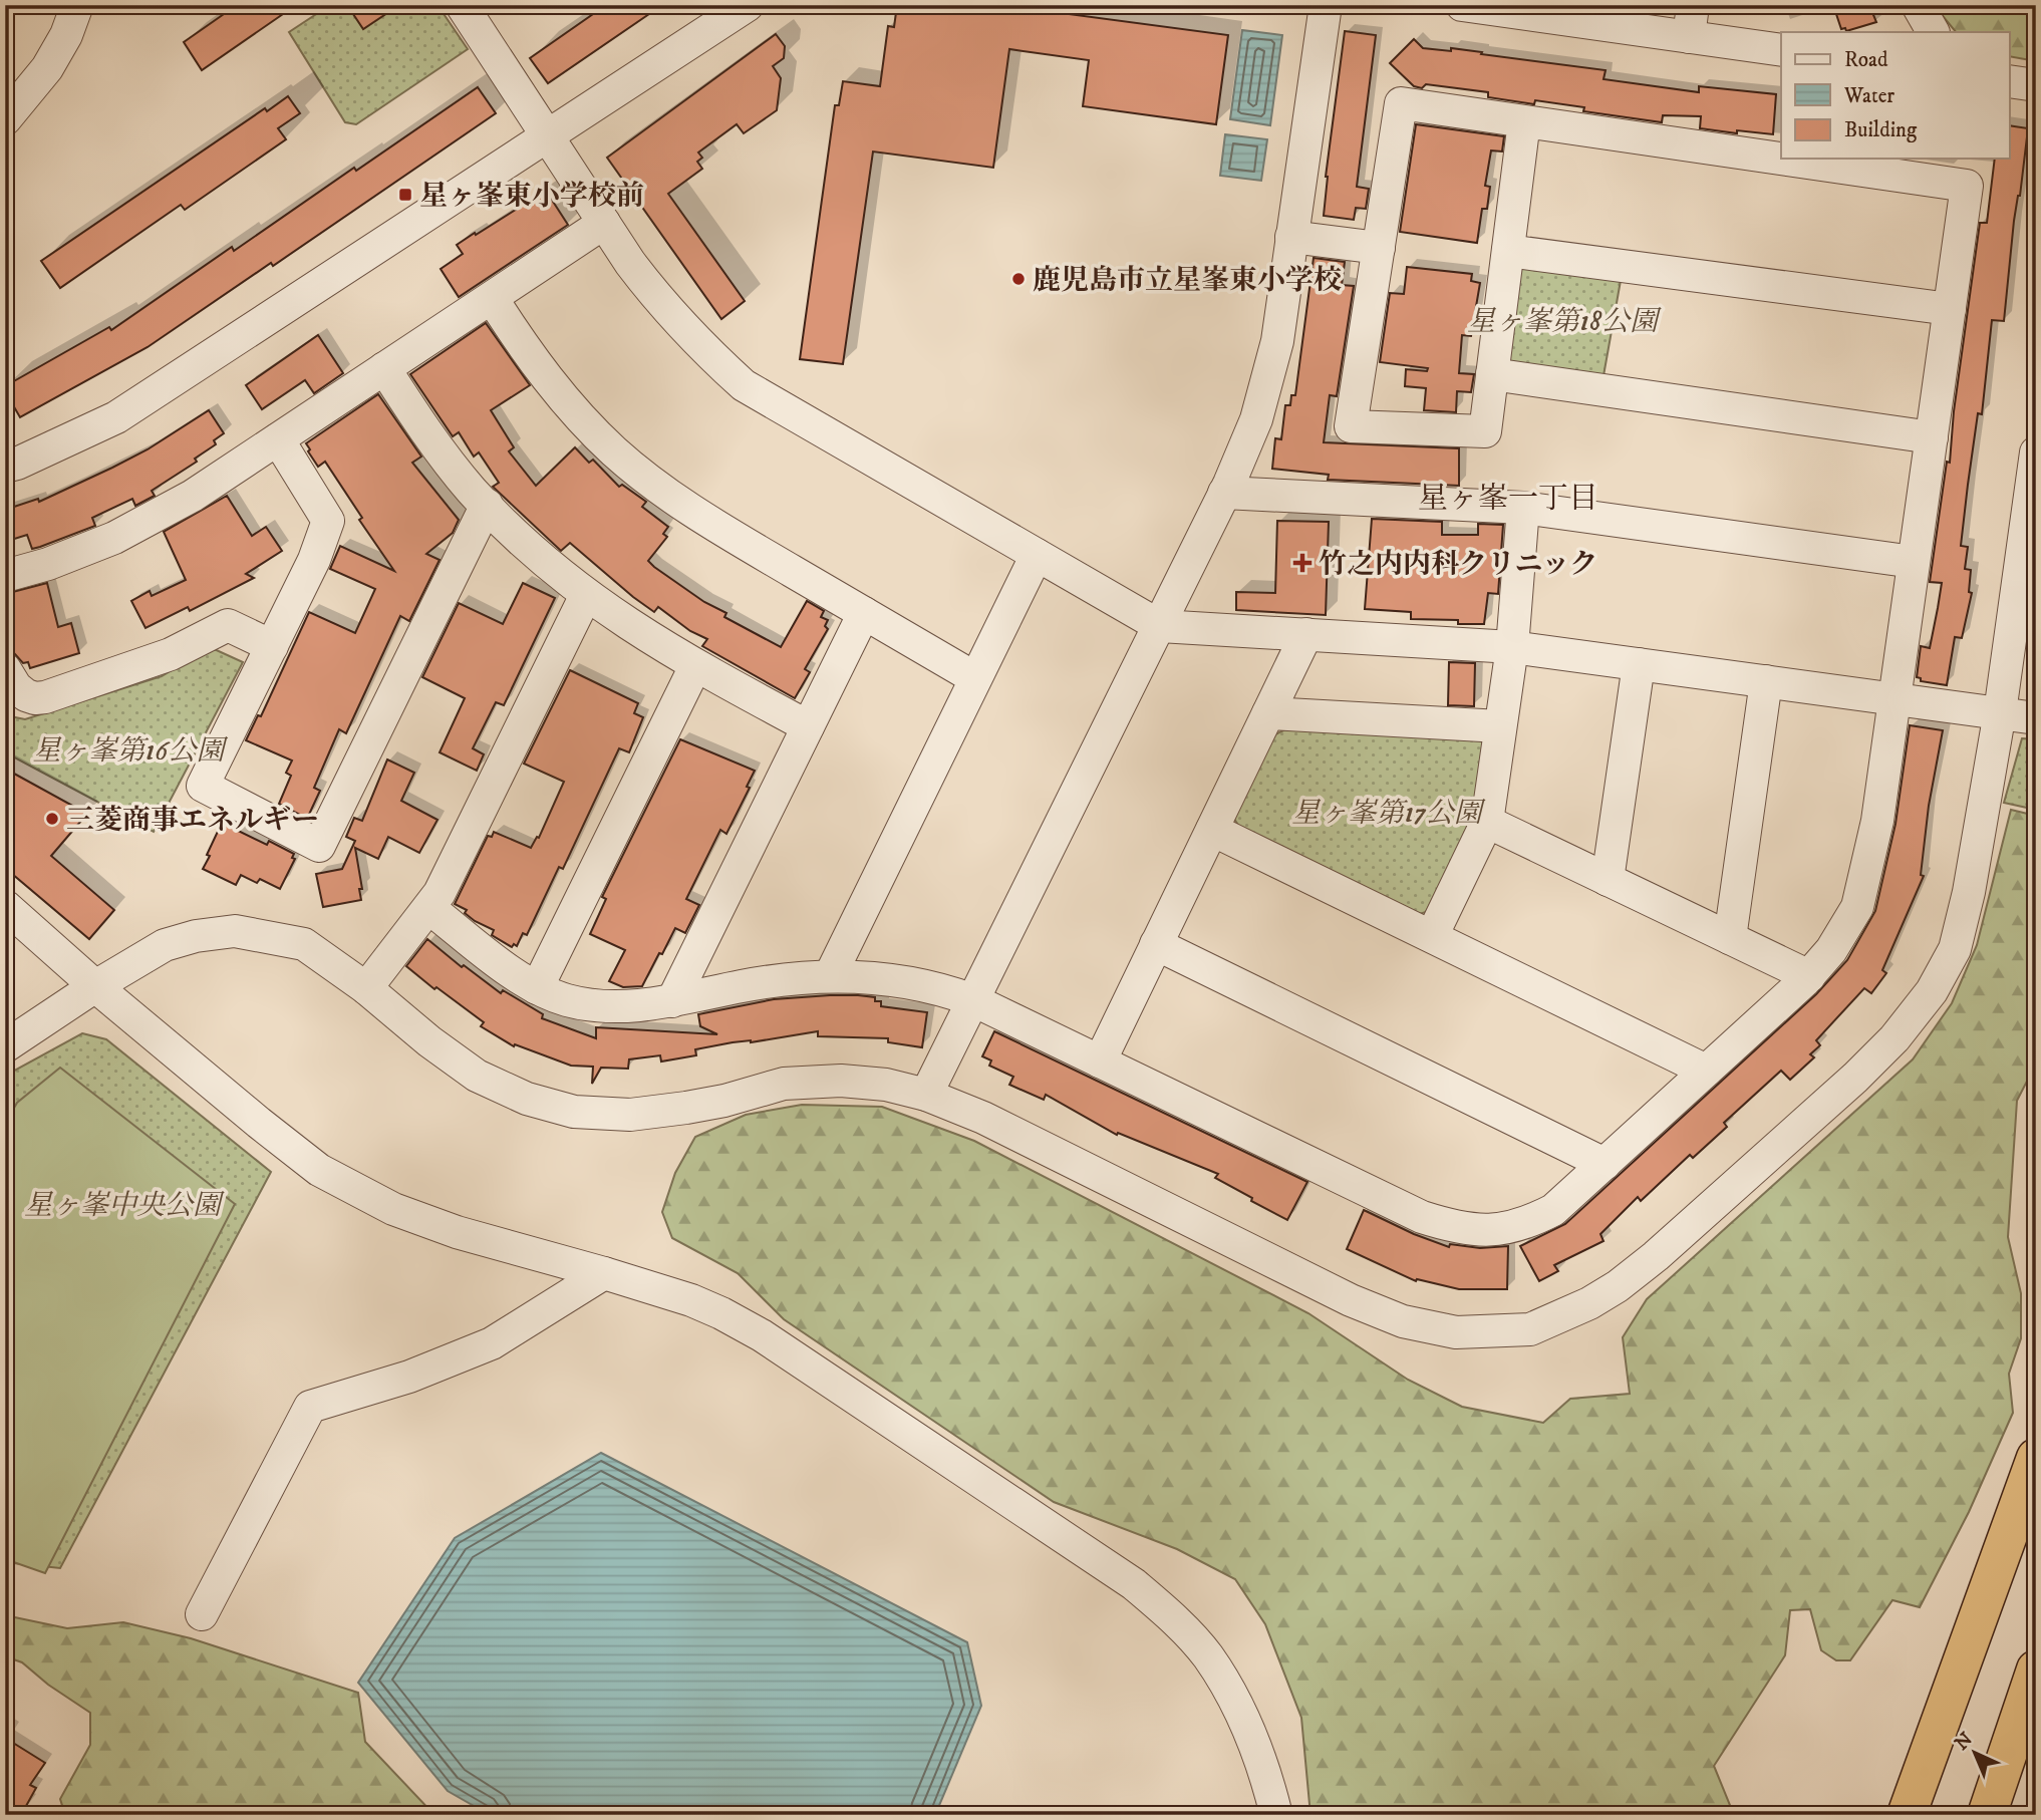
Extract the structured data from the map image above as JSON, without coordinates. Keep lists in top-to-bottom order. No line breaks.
{"districts":["星ヶ峯一丁目"],"parks":["星ヶ峯第18公園","星ヶ峯第16公園","星ヶ峯第17公園","星ヶ峯中央公園"],"places":{"transit":["星ヶ峯東小学校前"],"other":["鹿児島市立星峯東小学校","三菱商事エネルギー"],"health":["竹之内内科クリニック"]},"legend":["Road","Water","Building"],"north":"top left"}
